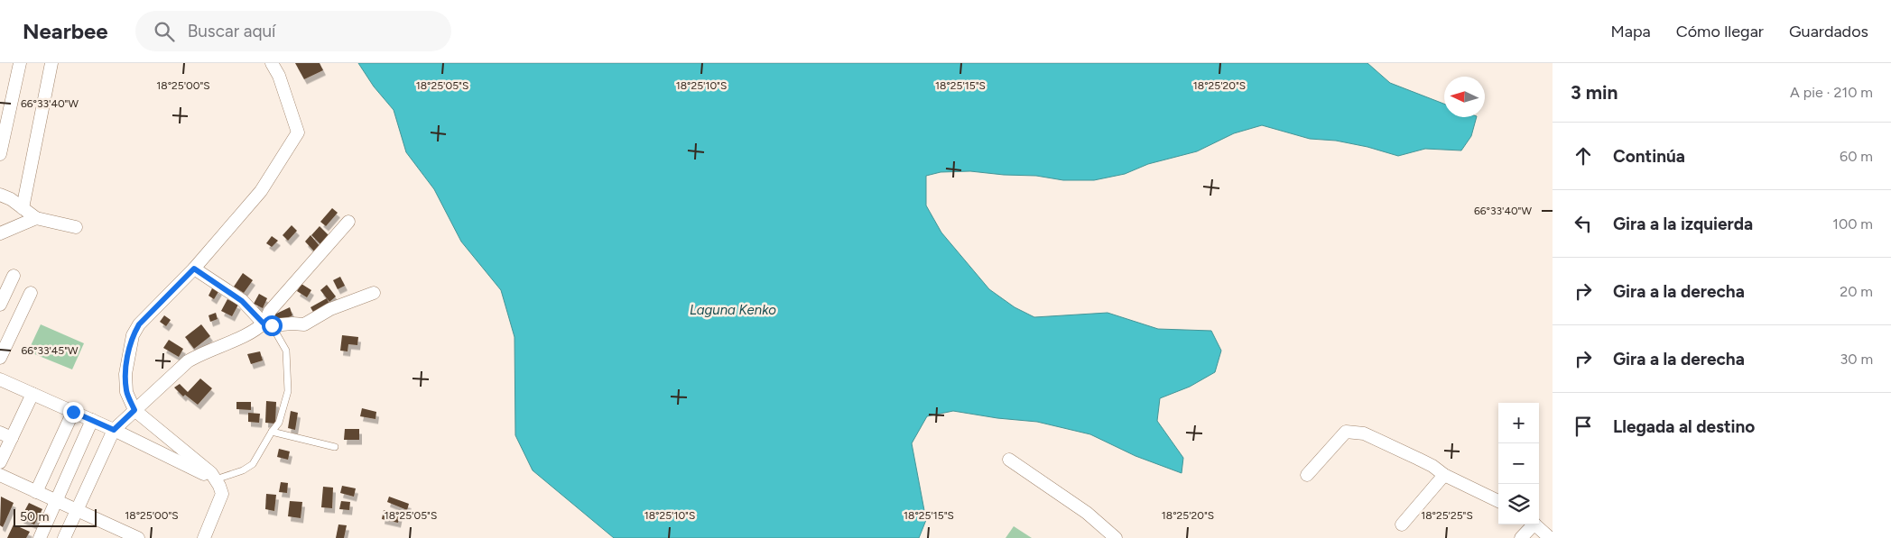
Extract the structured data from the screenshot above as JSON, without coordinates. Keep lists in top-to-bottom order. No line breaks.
{"water":["Laguna Kenko"],"scale_bar":"50 m","north":"left","page":{"header":"Nearbee","search":"Buscar aquí","nav":["Mapa","Cómo llegar","Guardados"],"heading":["3 min","A pie · 210 m"],"list":[["Continúa","60 m"],["Gira a la izquierda","100 m"],["Gira a la derecha","20 m"],["Gira a la derecha","30 m"],"Llegada al destino"],"map_buttons":["+","−"],"scale":"50 m"},"coordinates":["18°25'00\"S","18°25'05\"S","18°25'10\"S","18°25'15\"S","18°25'20\"S","66°33'40\"W","66°33'45\"W","18°25'25\"S"]}
